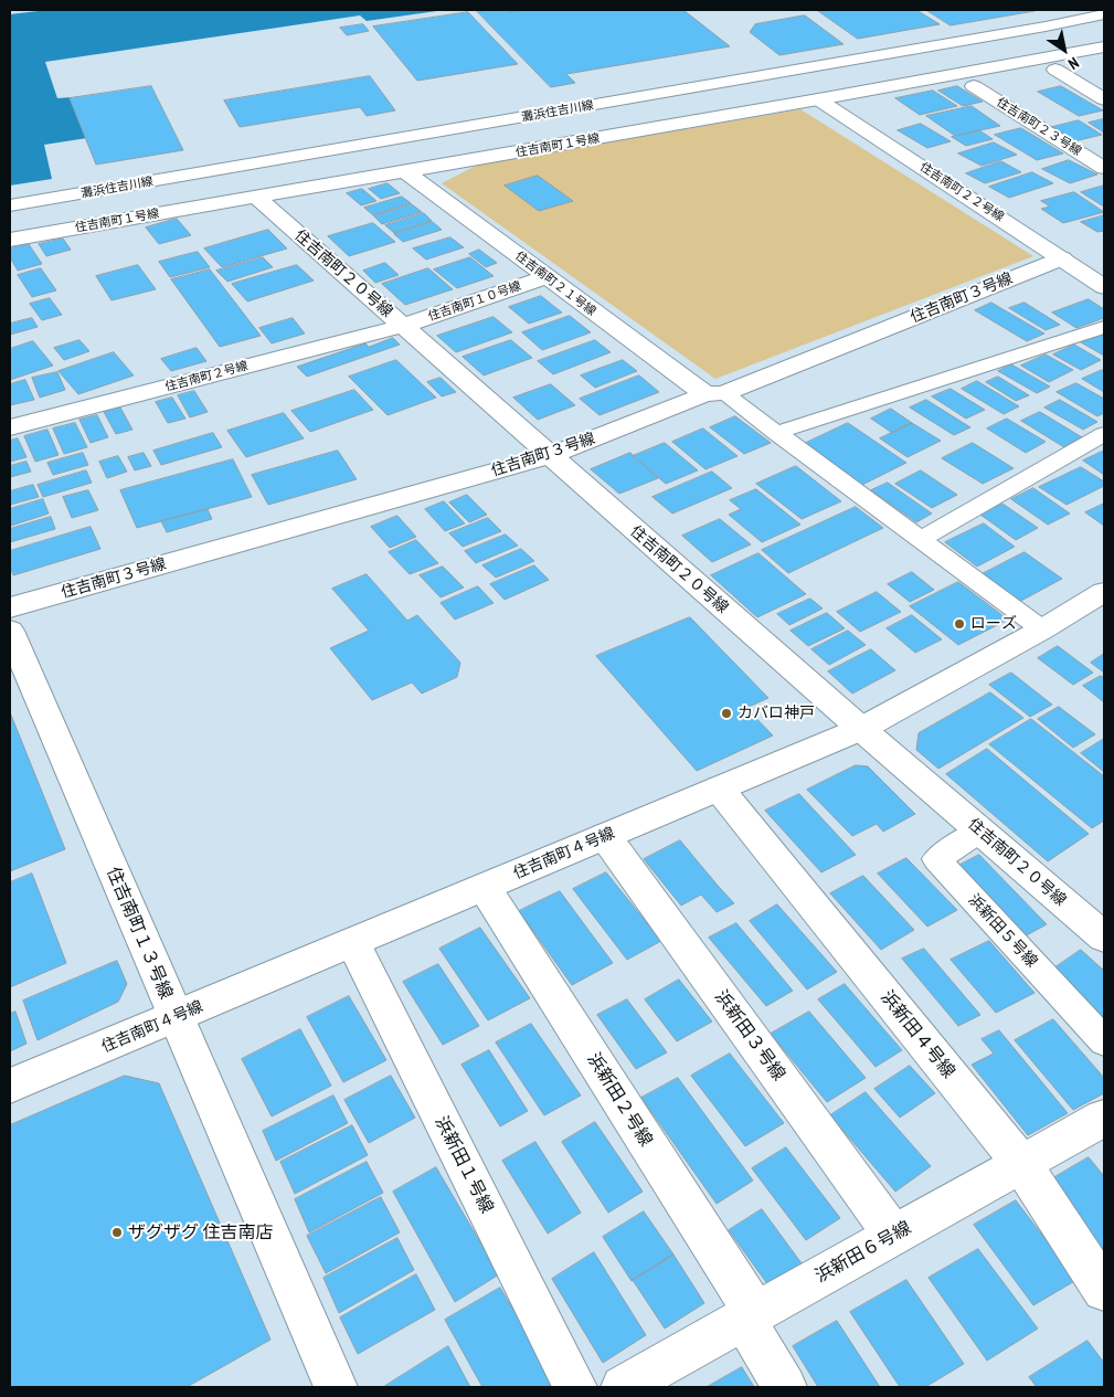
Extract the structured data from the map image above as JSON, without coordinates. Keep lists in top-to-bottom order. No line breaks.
{"streets":{"street":["灘浜住吉川線","住吉南町２３号線","住吉南町１号線","住吉南町２２号線","住吉南町２０号線","住吉南町２１号線","住吉南町３号線","住吉南町１０号線","住吉南町２号線","住吉南町４号線","住吉南町１３号線","浜新田４号線","浜新田３号線","浜新田２号線","浜新田１号線","浜新田６号線"],"lane":["浜新田５号線"]},"crossings":[["住吉南町１号線","住吉南町２２号線"],["住吉南町１号線","住吉南町２０号線"],["住吉南町１号線","住吉南町２１号線"],["住吉南町２２号線","住吉南町３号線"],["住吉南町２０号線","住吉南町３号線"],["住吉南町２０号線","住吉南町１０号線"],["住吉南町２０号線","住吉南町２号線"],["住吉南町２０号線","住吉南町４号線"],["住吉南町２０号線","浜新田５号線"],["住吉南町２１号線","住吉南町３号線"],["住吉南町２１号線","住吉南町１０号線"],["住吉南町１０号線","住吉南町２号線"],["住吉南町４号線","住吉南町１３号線"],["住吉南町４号線","浜新田４号線"],["住吉南町４号線","浜新田３号線"],["住吉南町４号線","浜新田２号線"],["住吉南町４号線","浜新田１号線"],["浜新田４号線","浜新田６号線"],["浜新田３号線","浜新田６号線"],["浜新田２号線","浜新田６号線"]],"places":["ローズ","カバロ神戸","ザグザグ 住吉南店"],"north":"bottom right"}
